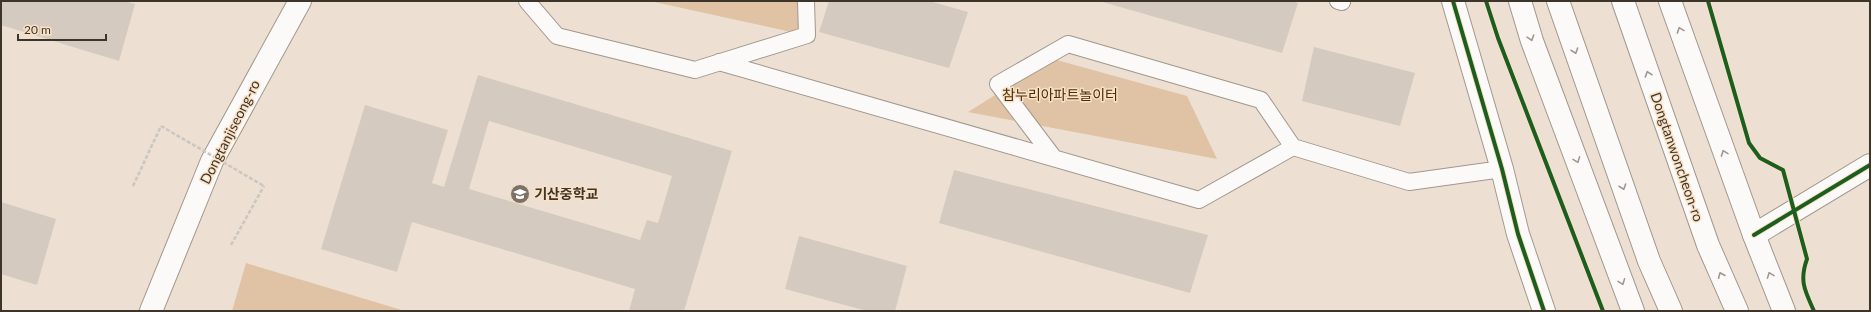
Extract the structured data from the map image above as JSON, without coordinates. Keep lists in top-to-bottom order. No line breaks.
{"streets":{"main road":["Dongtanjiseong-ro","Dongtanwoncheon-ro"]},"parks":["참누리아파트놀이터"],"places":{"school or university":["기산중학교"]},"scale_bar":"20 m"}
